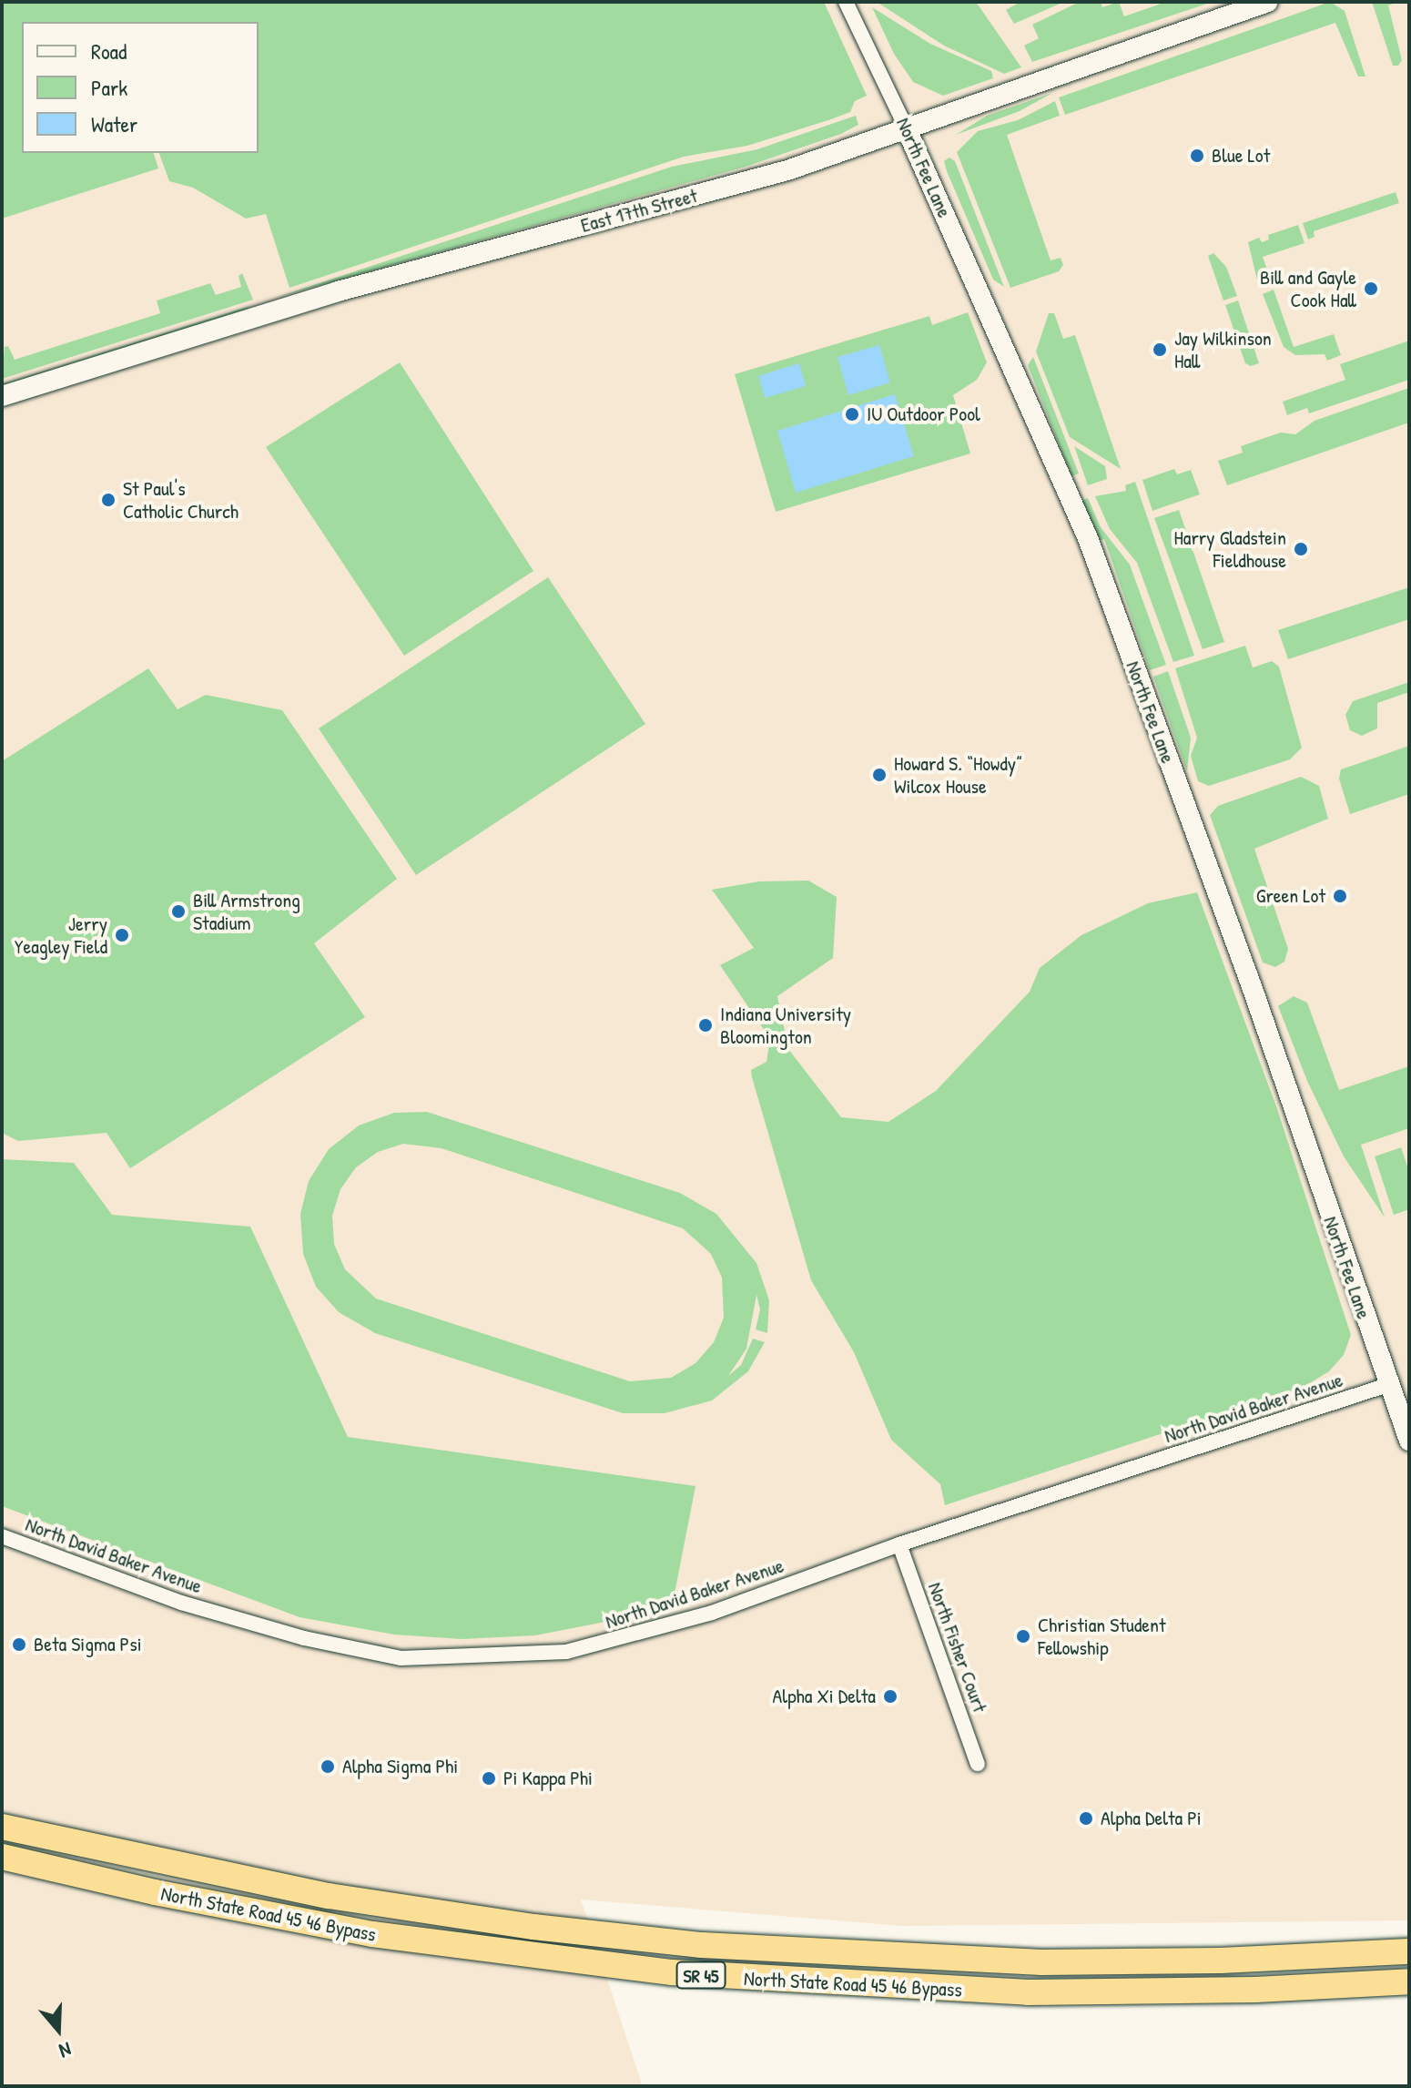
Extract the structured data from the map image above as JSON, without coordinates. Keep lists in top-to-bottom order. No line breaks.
{"streets":{"highway":["North State Road 45 46 Bypass","SR 45"],"street":["North Fee Lane","East 17th Street","North David Baker Avenue","North Fisher Court"]},"crossings":[["North Fee Lane","East 17th Street"],["North Fee Lane","North David Baker Avenue"],["North David Baker Avenue","North Fisher Court"]],"places":["Blue Lot","Bill and Gayle Cook Hall","Jay Wilkinson Hall","IU Outdoor Pool","St Paul's Catholic Church","Harry Gladstein Fieldhouse","Howard S. “Howdy” Wilcox House","Green Lot","Bill Armstrong Stadium","Jerry Yeagley Field","Indiana University Bloomington","Christian Student Fellowship","Beta Sigma Psi","Alpha Xi Delta","Alpha Sigma Phi","Pi Kappa Phi","Alpha Delta Pi"],"legend":["Road","Park","Water"],"north":"bottom"}
